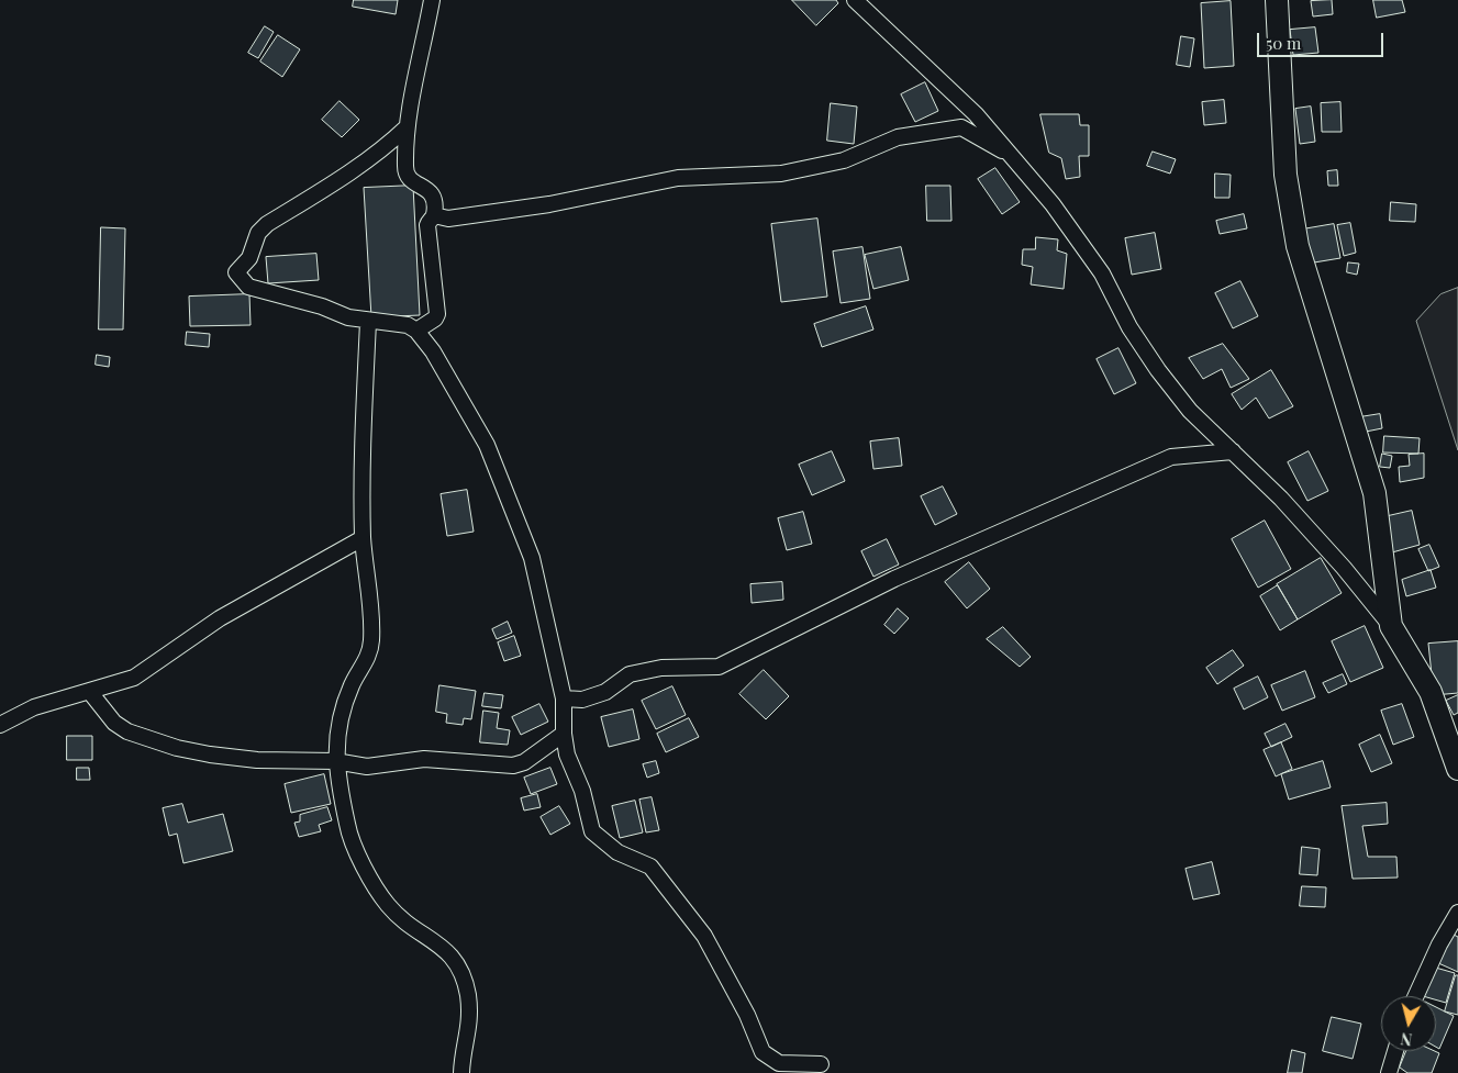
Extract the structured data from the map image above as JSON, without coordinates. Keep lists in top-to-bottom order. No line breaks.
{"scale_bar":"50 m","north":"bottom"}
